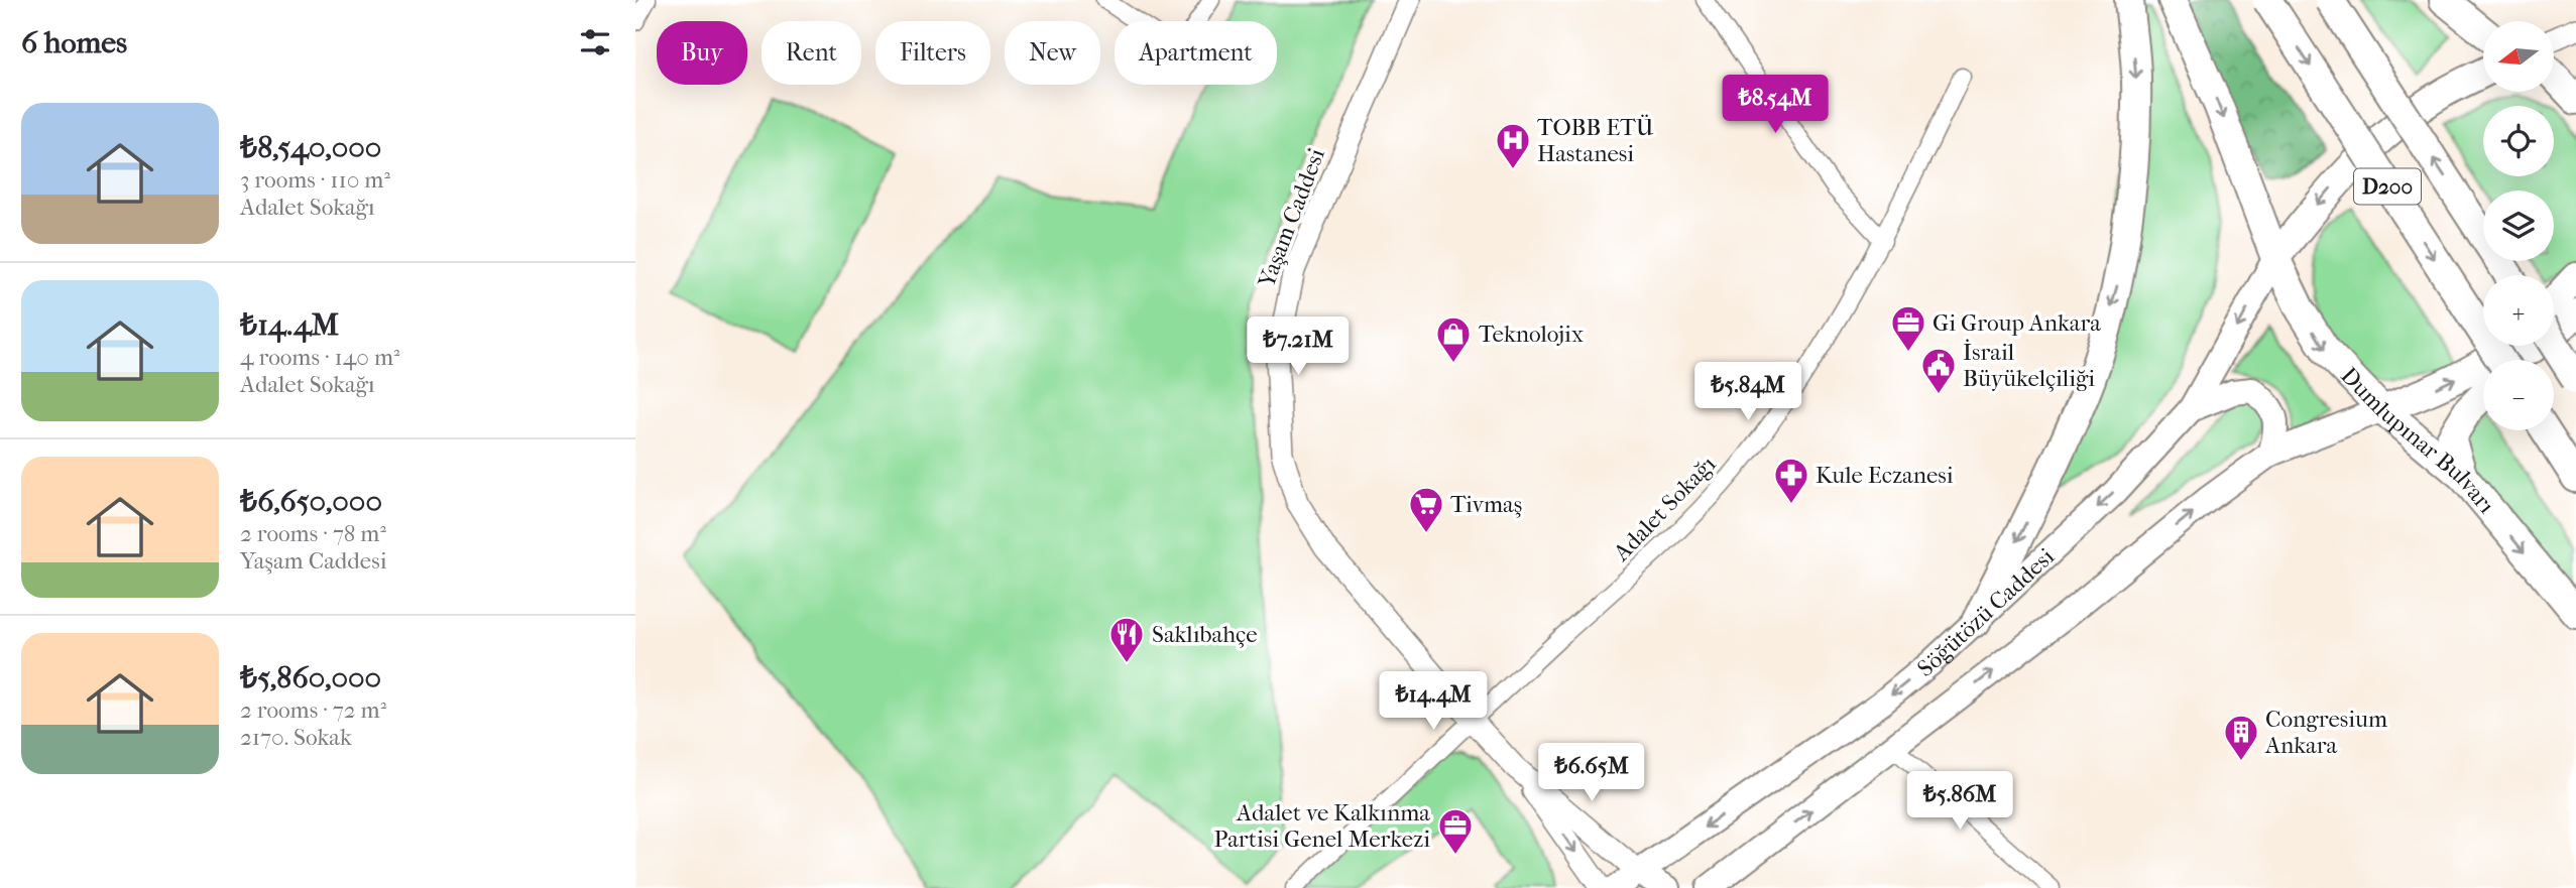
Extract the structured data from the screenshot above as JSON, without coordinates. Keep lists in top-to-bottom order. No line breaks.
{"streets":{"highway":["D200","Dumlupınar Bulvarı"],"main road":["Söğütözü Caddesi"],"street":["Yaşam Caddesi","Adalet Sokağı"]},"crossings":[["Yaşam Caddesi","Adalet Sokağı"],["Yaşam Caddesi","Söğütözü Caddesi"],["Dumlupınar Bulvarı","Söğütözü Caddesi"]],"places":{"hospital":["TOBB ETÜ Hastanesi"],"office":["Gi Group Ankara","Adalet ve Kalkınma Partisi Genel Merkezi"],"shop":["Teknolojix"],"public building":["İsrail Büyükelçiliği"],"pharmacy":["Kule Eczanesi"],"supermarket":["Tivmaş"],"restaurant":["Saklıbahçe"],"building":["Congresium Ankara"]},"north":"left","page":{"heading":"6 homes","map_buttons":["+","−"],"chip":["Buy","Rent","Filters","New","Apartment"],"price":["₺8.54M","₺7.21M","₺5.84M","₺14.4M","₺6.65M","₺5.86M"],"list":[{"name":"₺8,540,000","note":"3 rooms · 110 m² · Adalet Sokağı"},{"name":"₺14.4M","note":"4 rooms · 140 m² · Adalet Sokağı"},{"name":"₺6,650,000","note":"2 rooms · 78 m² · Yaşam Caddesi"},{"name":"₺5,860,000","note":"2 rooms · 72 m² · 2170. Sokak"}]}}
